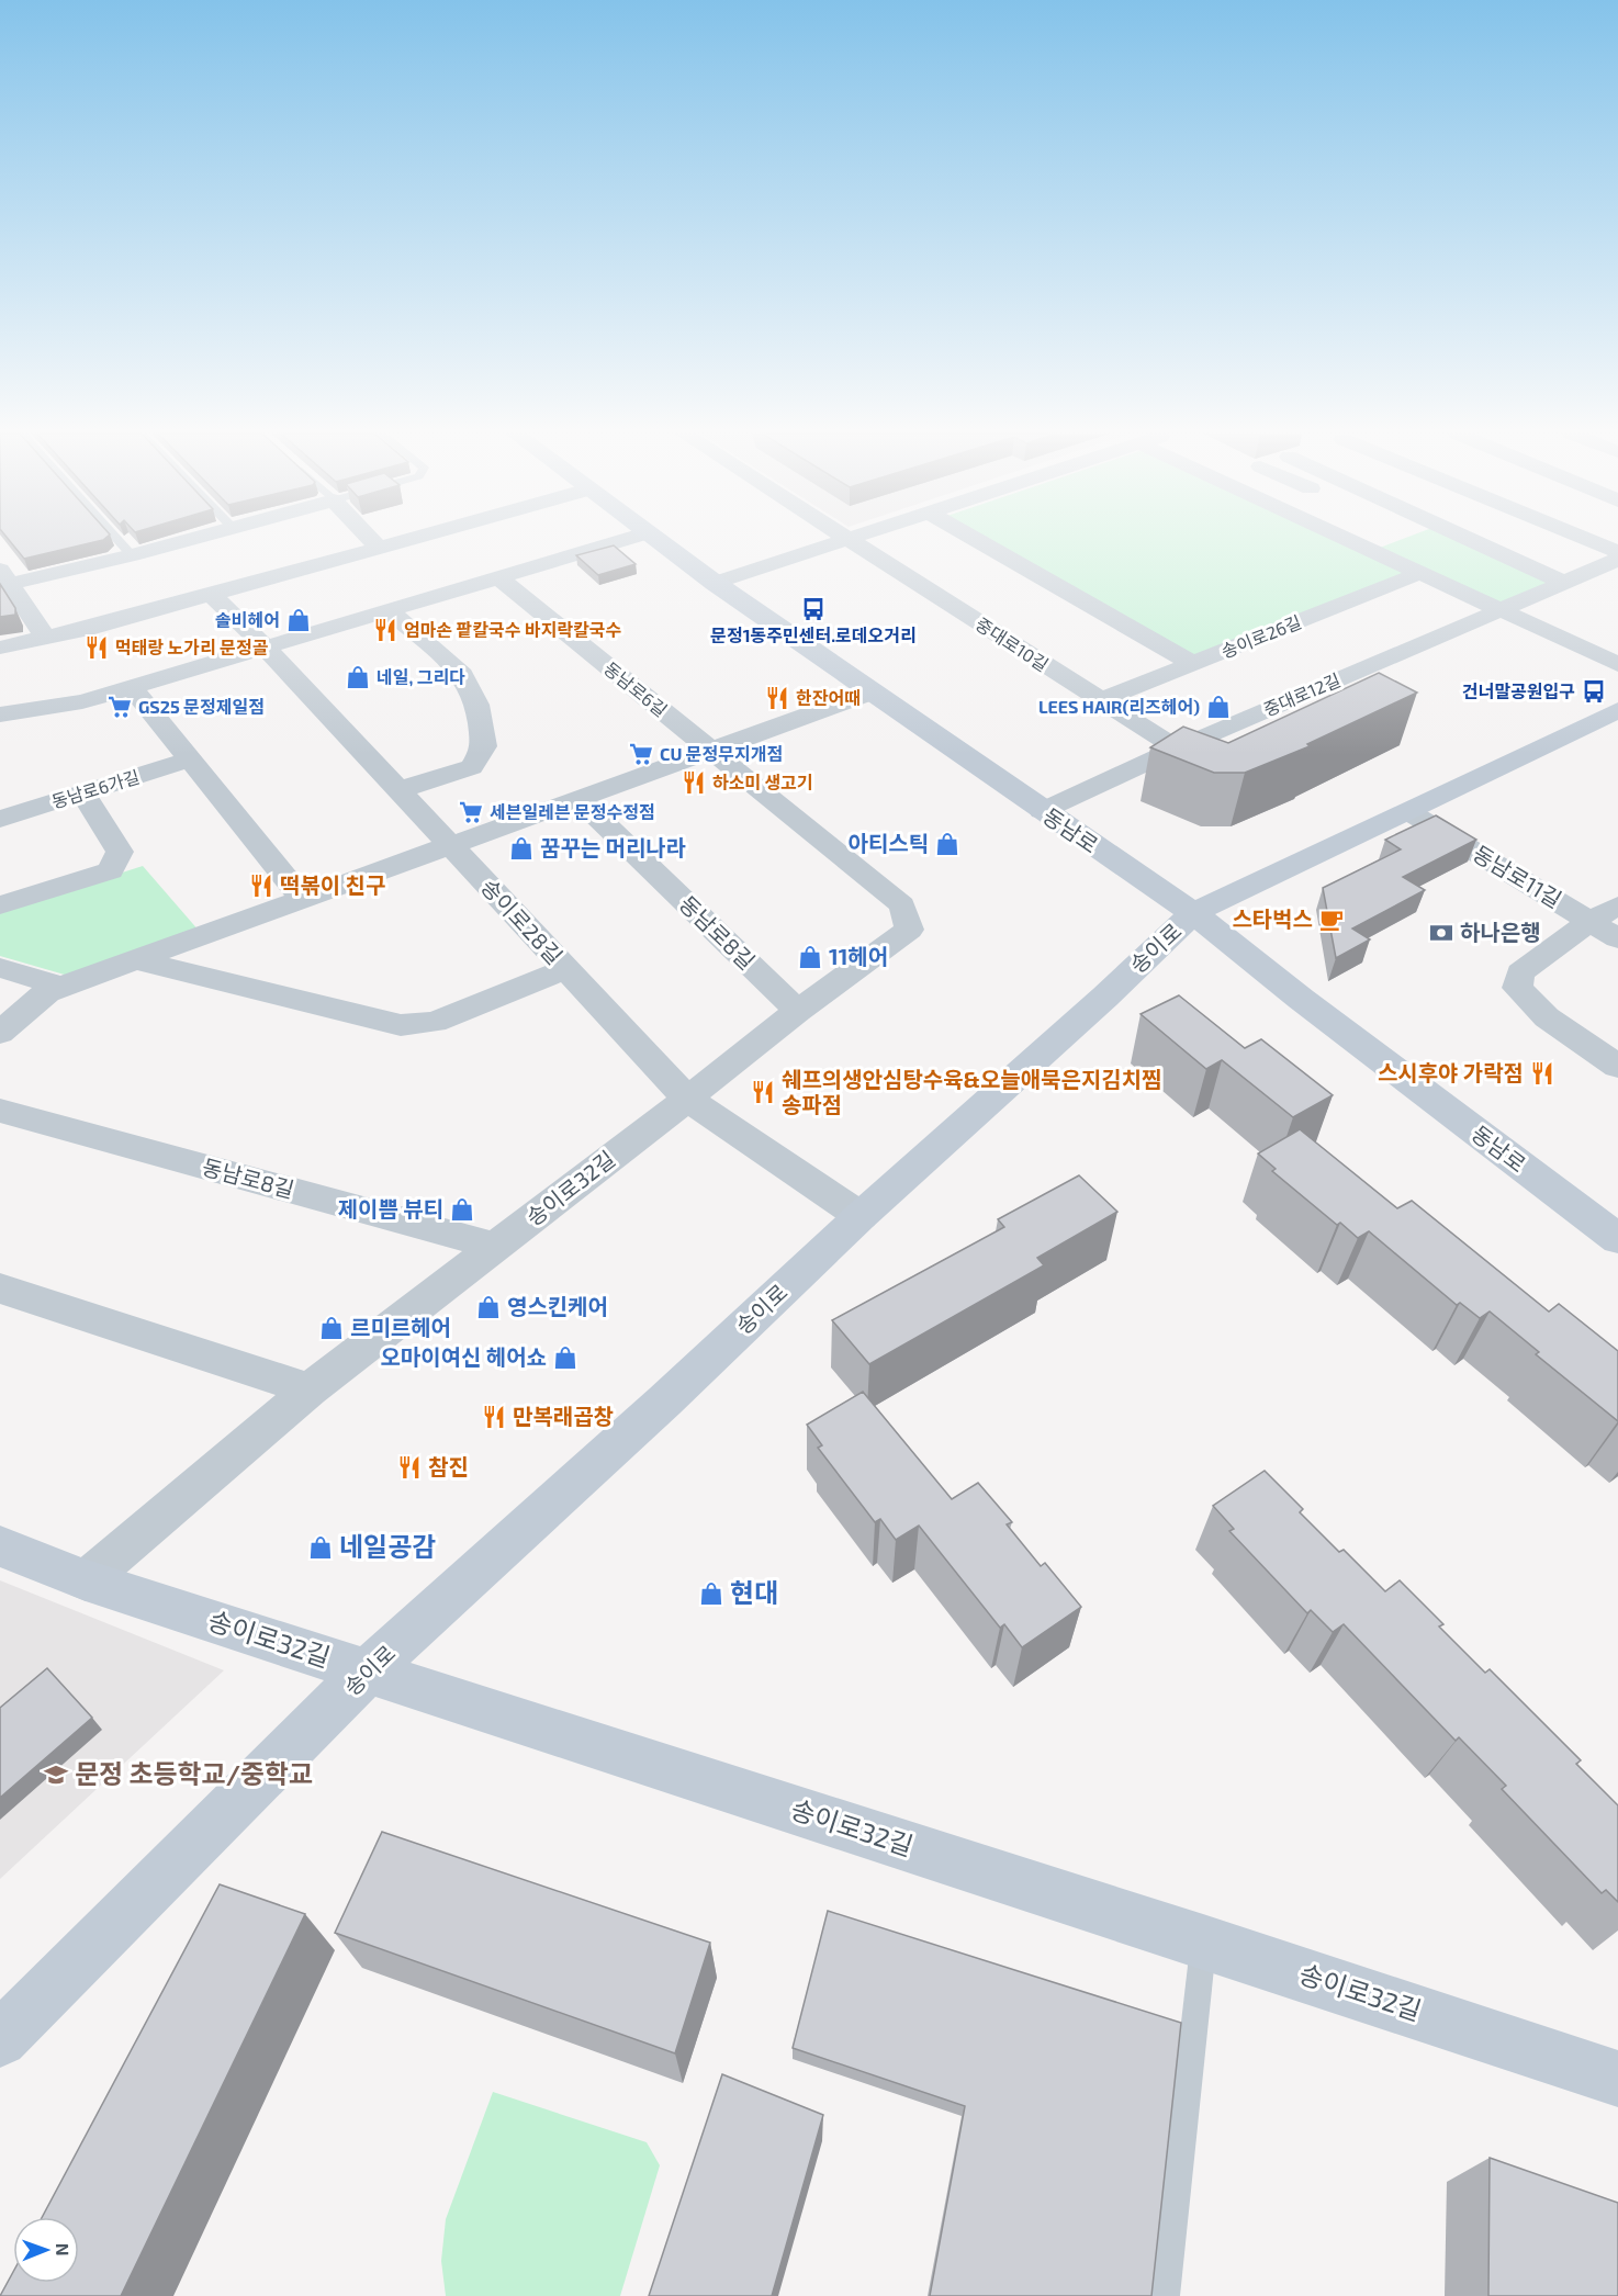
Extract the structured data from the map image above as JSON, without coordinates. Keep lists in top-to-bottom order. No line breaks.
{"streets":{"main road":["동남로","송이로","송이로32길"],"street":["송이로26길","중대로10길","동남로6길","중대로12길","동남로6가길","동남로11길","송이로28길","동남로8길"]},"crossings":[["송이로26길","중대로10길"],["중대로10길","중대로12길"],["동남로6길","송이로32길"],["중대로12길","동남로"],["동남로","송이로"],["동남로11길","송이로"],["송이로28길","송이로"],["송이로28길","송이로32길"],["동남로8길","송이로32길"],["송이로","송이로32길"]],"places":{"bus stop":["문정1동주민센터.로데오거리","건너말공원입구"],"shop":["솔비헤어","네일, 그리다","LEES HAIR(리즈헤어)","아티스틱","꿈꾸는 머리나라","11헤어","제이쁨 뷰티","영스킨케어","르미르헤어","오마이여신 헤어쇼","네일공감","현대"],"restaurant":["엄마손 팥칼국수 바지락칼국수","먹태랑 노가리 문정골","한잔어때","하소미 생고기","떡볶이 친구","스시후야 가락점","쉐프의생안심탕수육&오늘애묵은지김치찜 송파점","만복래곱창","참진"],"supermarket":["GS25 문정제일점","CU 문정무지개점","세븐일레븐 문정수정점"],"cafe":["스타벅스"],"bank":["하나은행"],"school or university":["문정 초등학교/중학교"]},"north":"right"}
